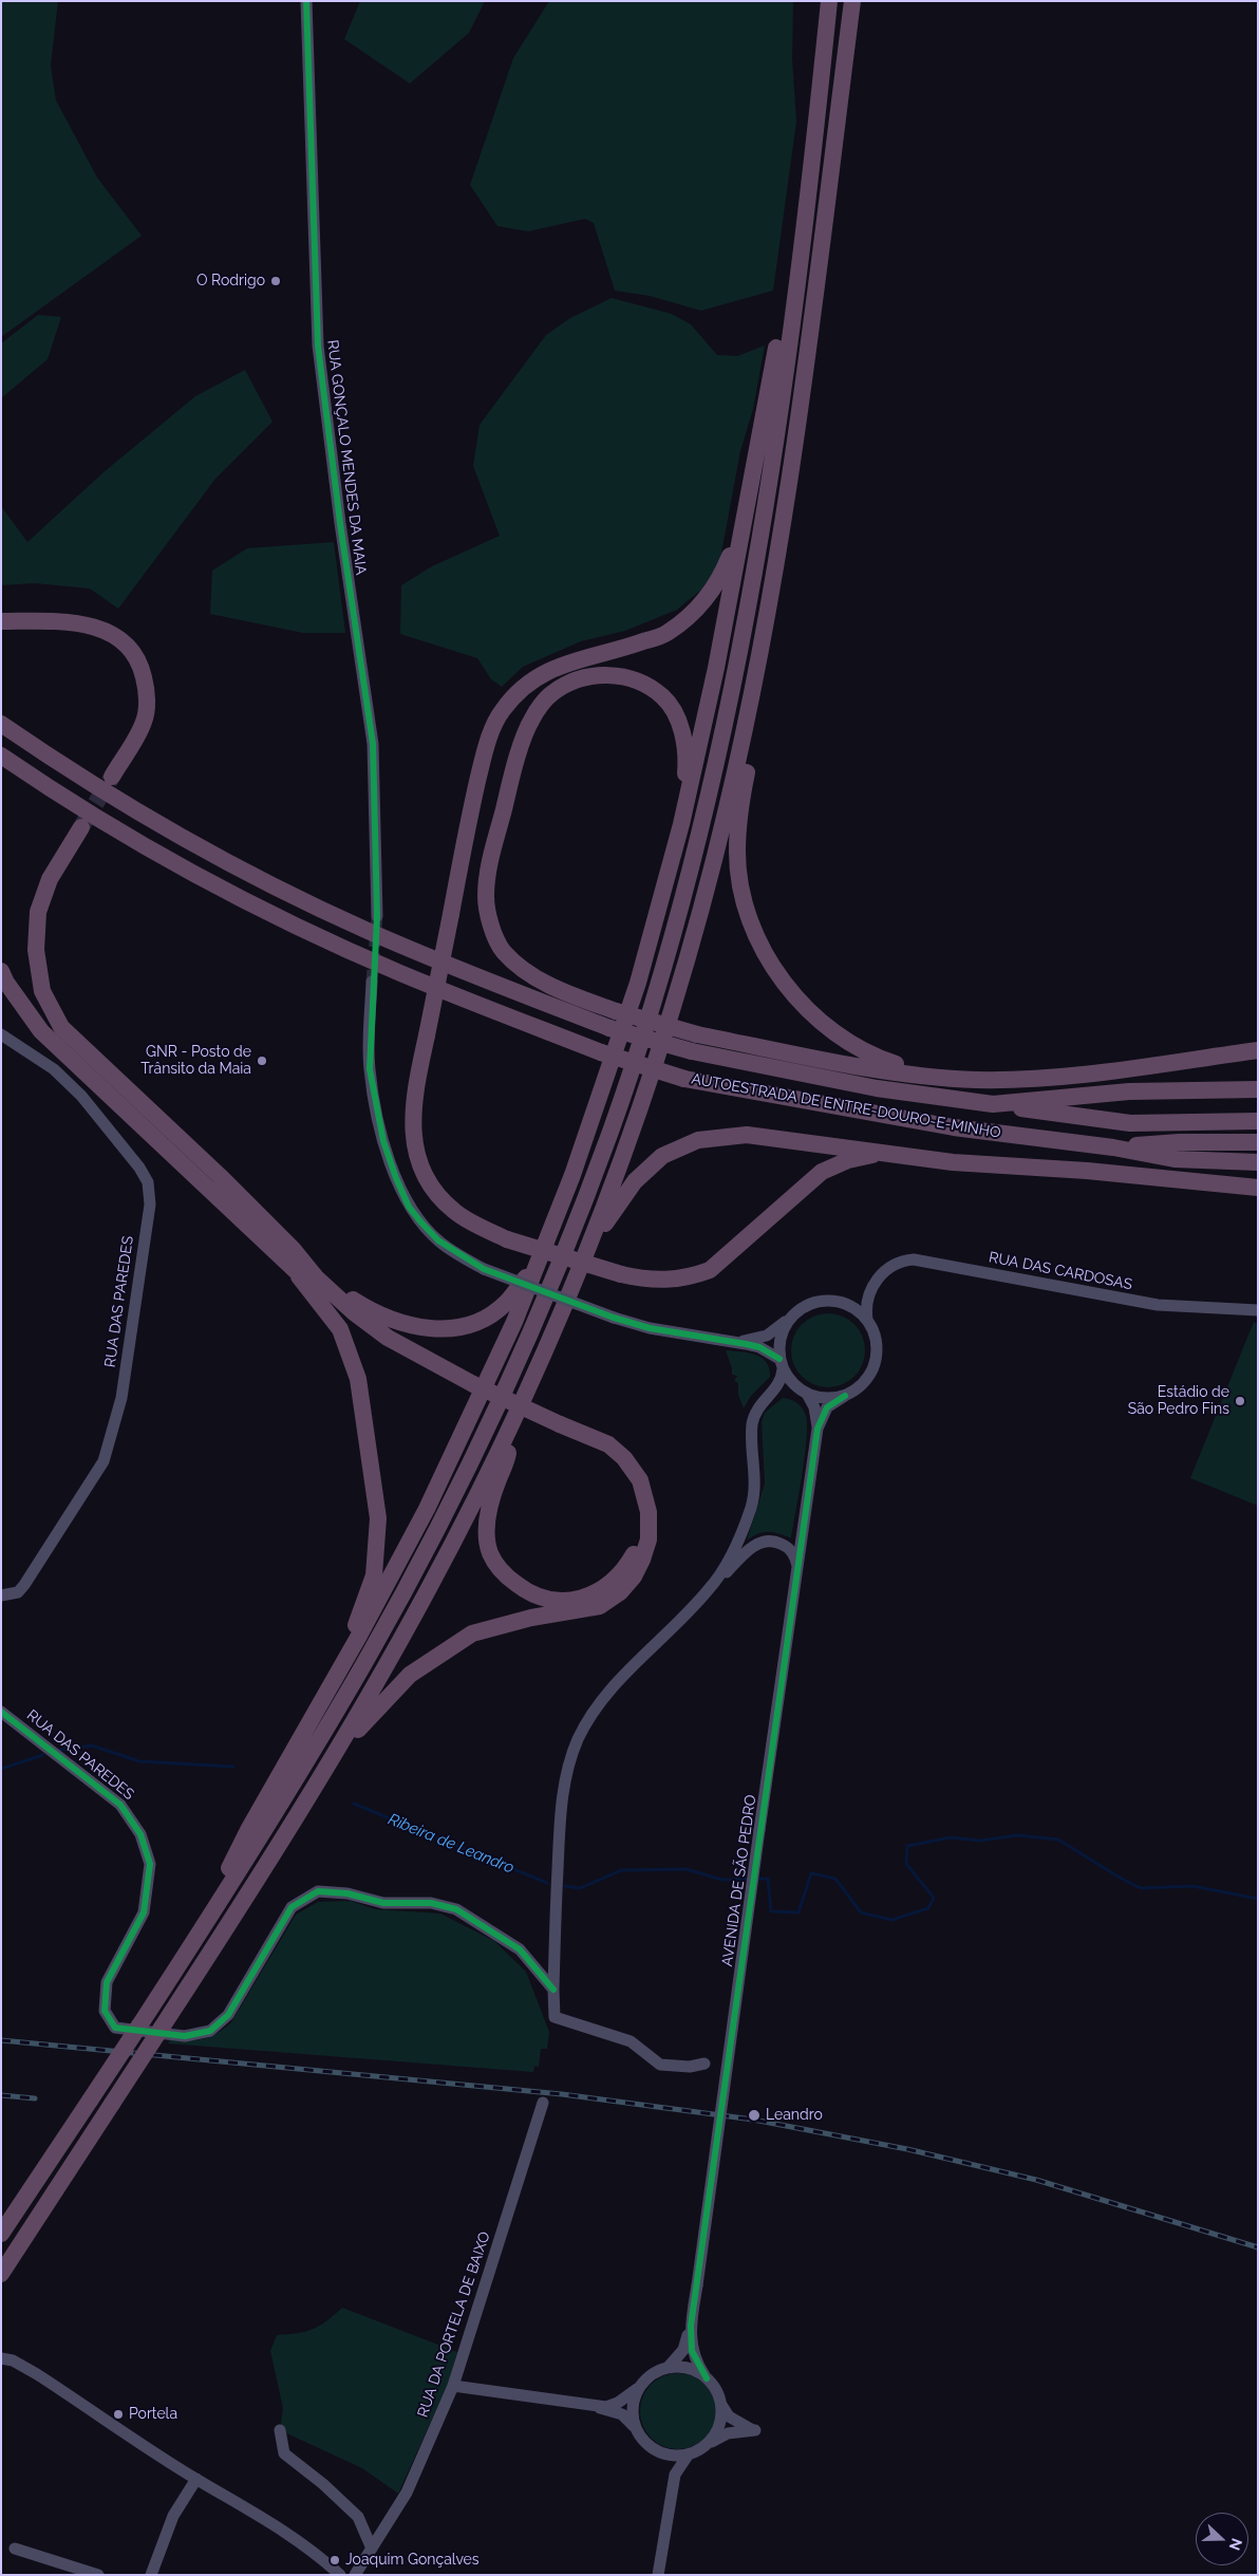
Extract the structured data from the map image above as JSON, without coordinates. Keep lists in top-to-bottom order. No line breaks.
{"streets":{"highway":["AUTOESTRADA DE ENTRE-DOURO-E-MINHO"],"street":["RUA GONÇALO MENDES DA MAIA","RUA DAS CARDOSAS","RUA DAS PAREDES","AVENIDA DE SÃO PEDRO","RUA DA PORTELA DE BAIXO"]},"crossings":[["RUA DAS CARDOSAS","AVENIDA DE SÃO PEDRO"]],"water":["Ribeira de Leandro"],"places":["O Rodrigo","GNR - Posto de Trânsito da Maia","Estádio de São Pedro Fins","Leandro","Portela","Joaquim Gonçalves"],"north":"right"}
